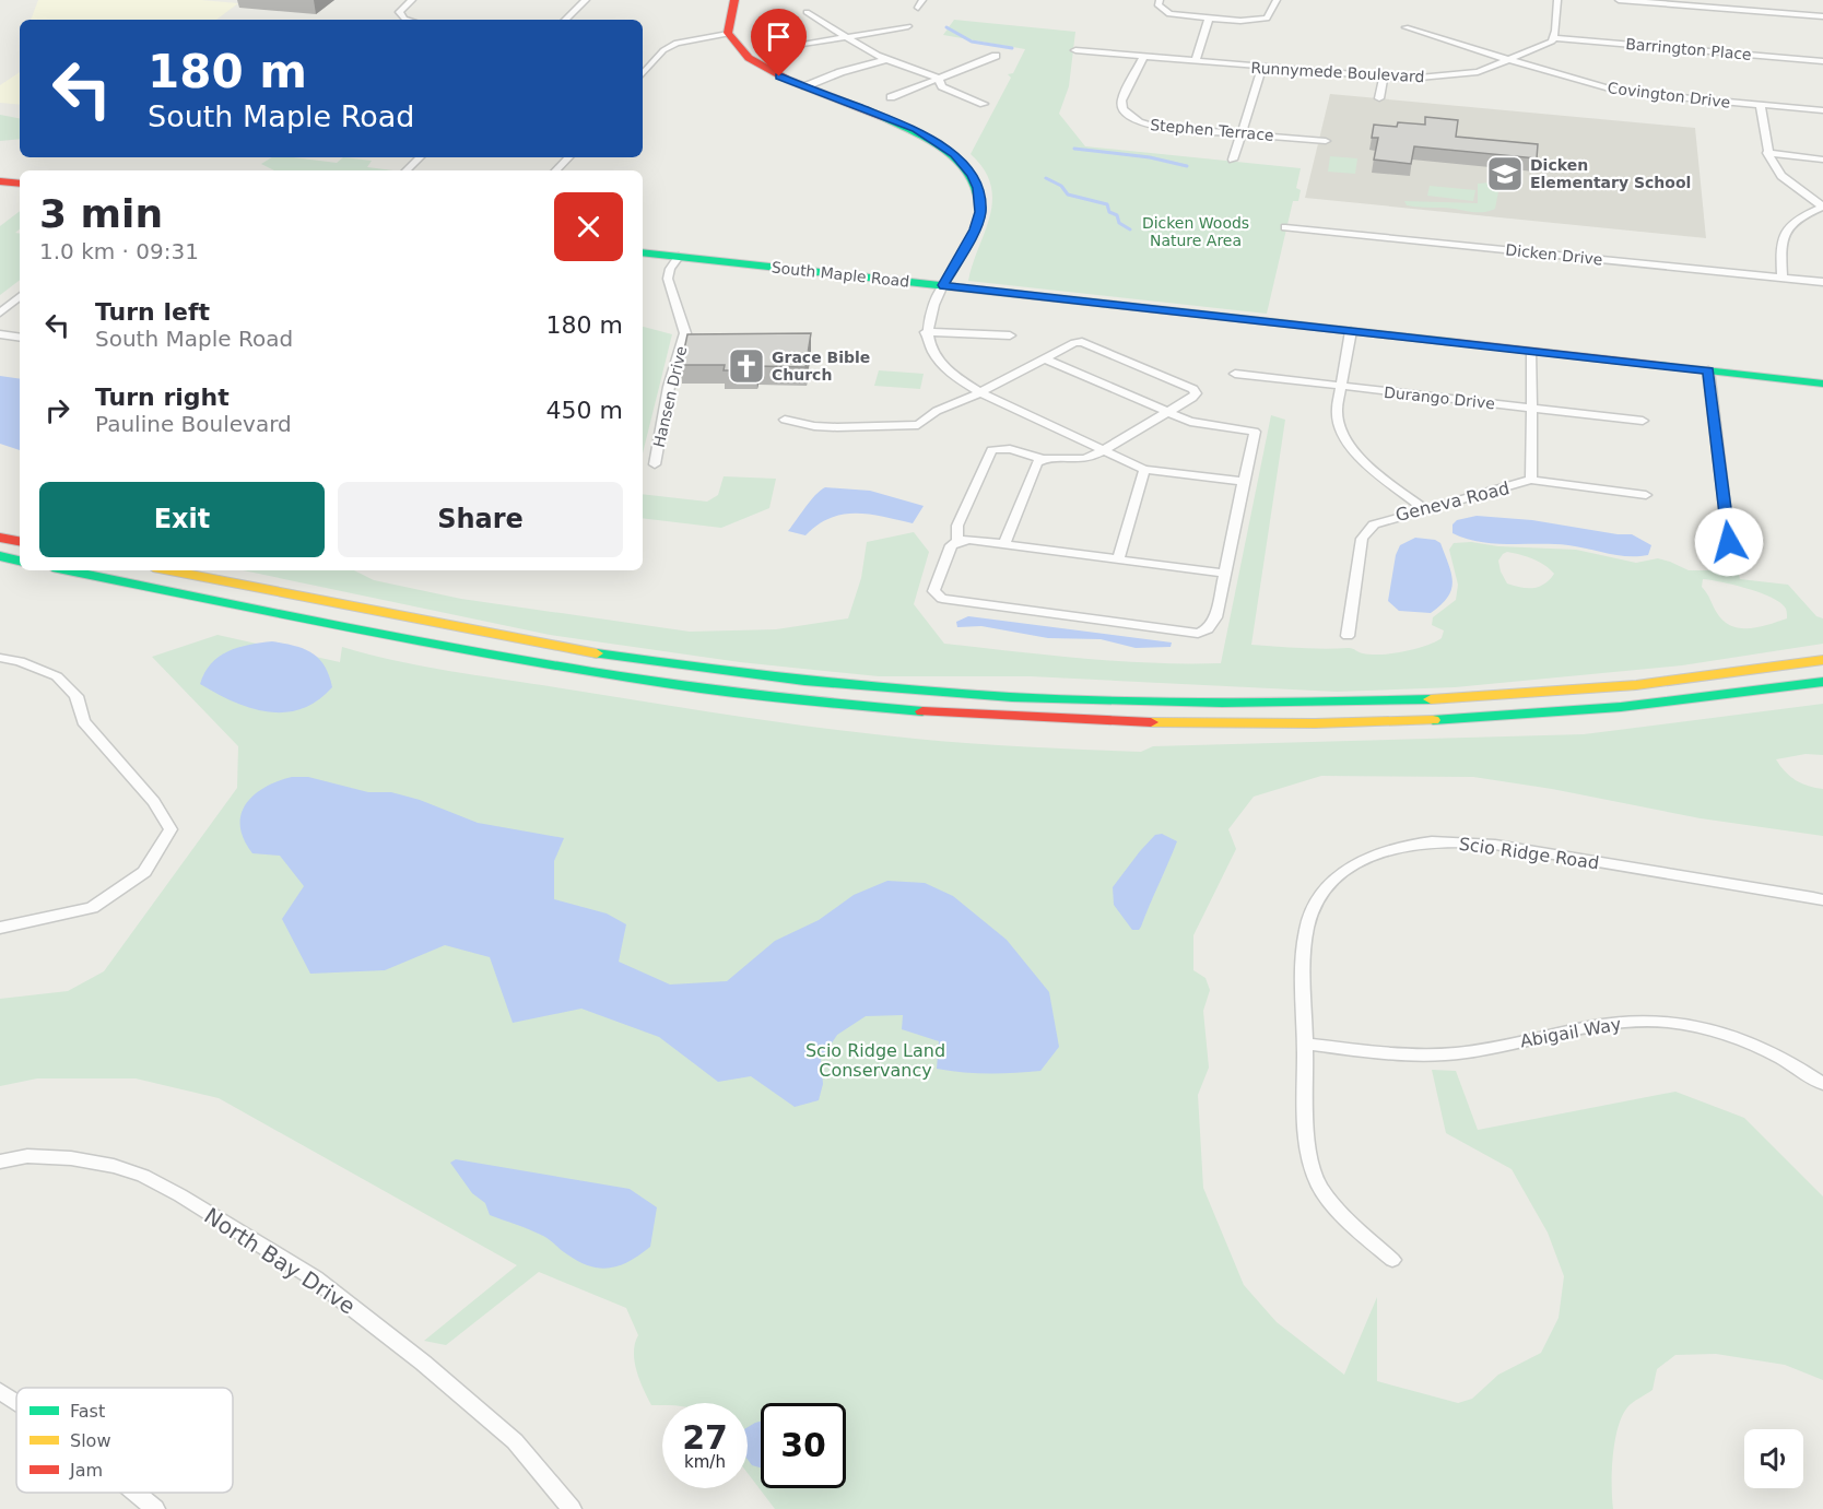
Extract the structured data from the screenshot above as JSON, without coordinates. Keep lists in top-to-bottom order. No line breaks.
{"streets":{"main road":["South Maple Road"],"street":["Barrington Place","Runnymede Boulevard","Covington Drive","Stephen Terrace","Dicken Drive","Hansen Drive","Durango Drive","Geneva Road","Scio Ridge Road","Abigail Way","North Bay Drive"]},"crossings":[["Barrington Place","Runnymede Boulevard"],["Runnymede Boulevard","Covington Drive"],["Runnymede Boulevard","Stephen Terrace"],["South Maple Road","Hansen Drive"],["Scio Ridge Road","Abigail Way"]],"parks":["Dicken Woods Nature Area","Scio Ridge Land Conservancy"],"places":{"school or university":["Dicken Elementary School"],"church":["Grace Bible Church"]},"legend":["Fast","Slow","Jam"],"page":{"turn":["180 m","South Maple Road"],"heading":["3 min","1.0 km · 09:31"],"list":[{"name":"Turn left","note":"South Maple Road","value":"180 m"},{"name":"Turn right","note":"Pauline Boulevard","value":"450 m"}],"buttons":["Exit","Share"],"speed":"27 km/h","limit":"30"}}
